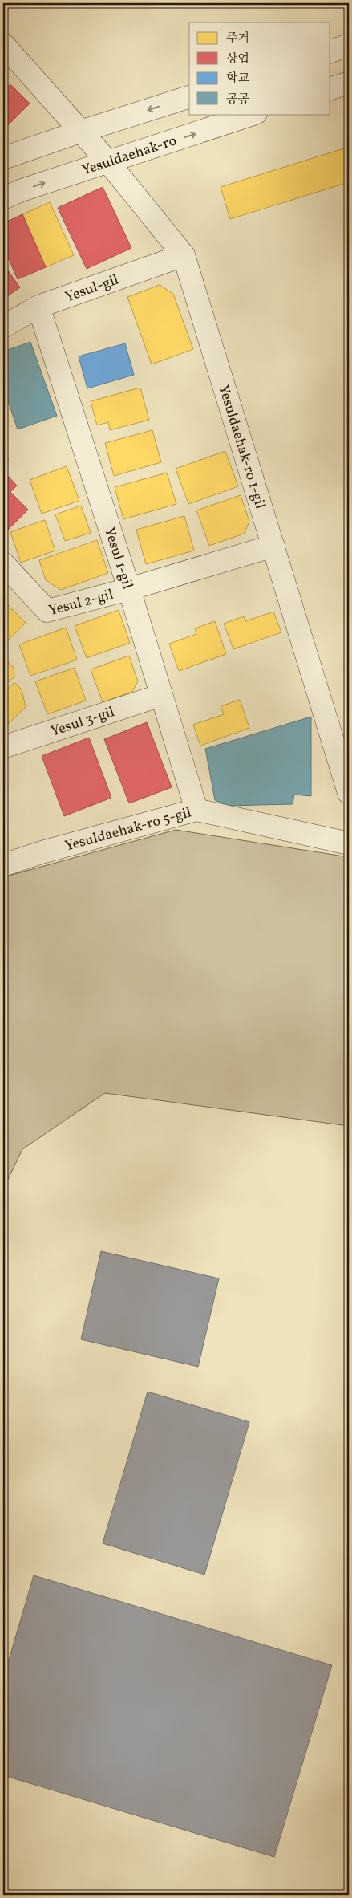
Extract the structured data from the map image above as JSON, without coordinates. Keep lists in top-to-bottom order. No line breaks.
{"streets":{"street":["Yesuldaehak-ro","Yesul-gil","Yesuldaehak-ro 1-gil","Yesul 1-gil","Yesul 2-gil","Yesul 3-gil","Yesuldaehak-ro 5-gil"]},"crossings":[["Yesuldaehak-ro","Yesuldaehak-ro 1-gil"],["Yesul-gil","Yesuldaehak-ro 1-gil"],["Yesul-gil","Yesul 1-gil"],["Yesul 1-gil","Yesul 2-gil"],["Yesul 1-gil","Yesul 3-gil"],["Yesul 1-gil","Yesuldaehak-ro 5-gil"]],"legend":["주거","상업","학교","공공"]}
